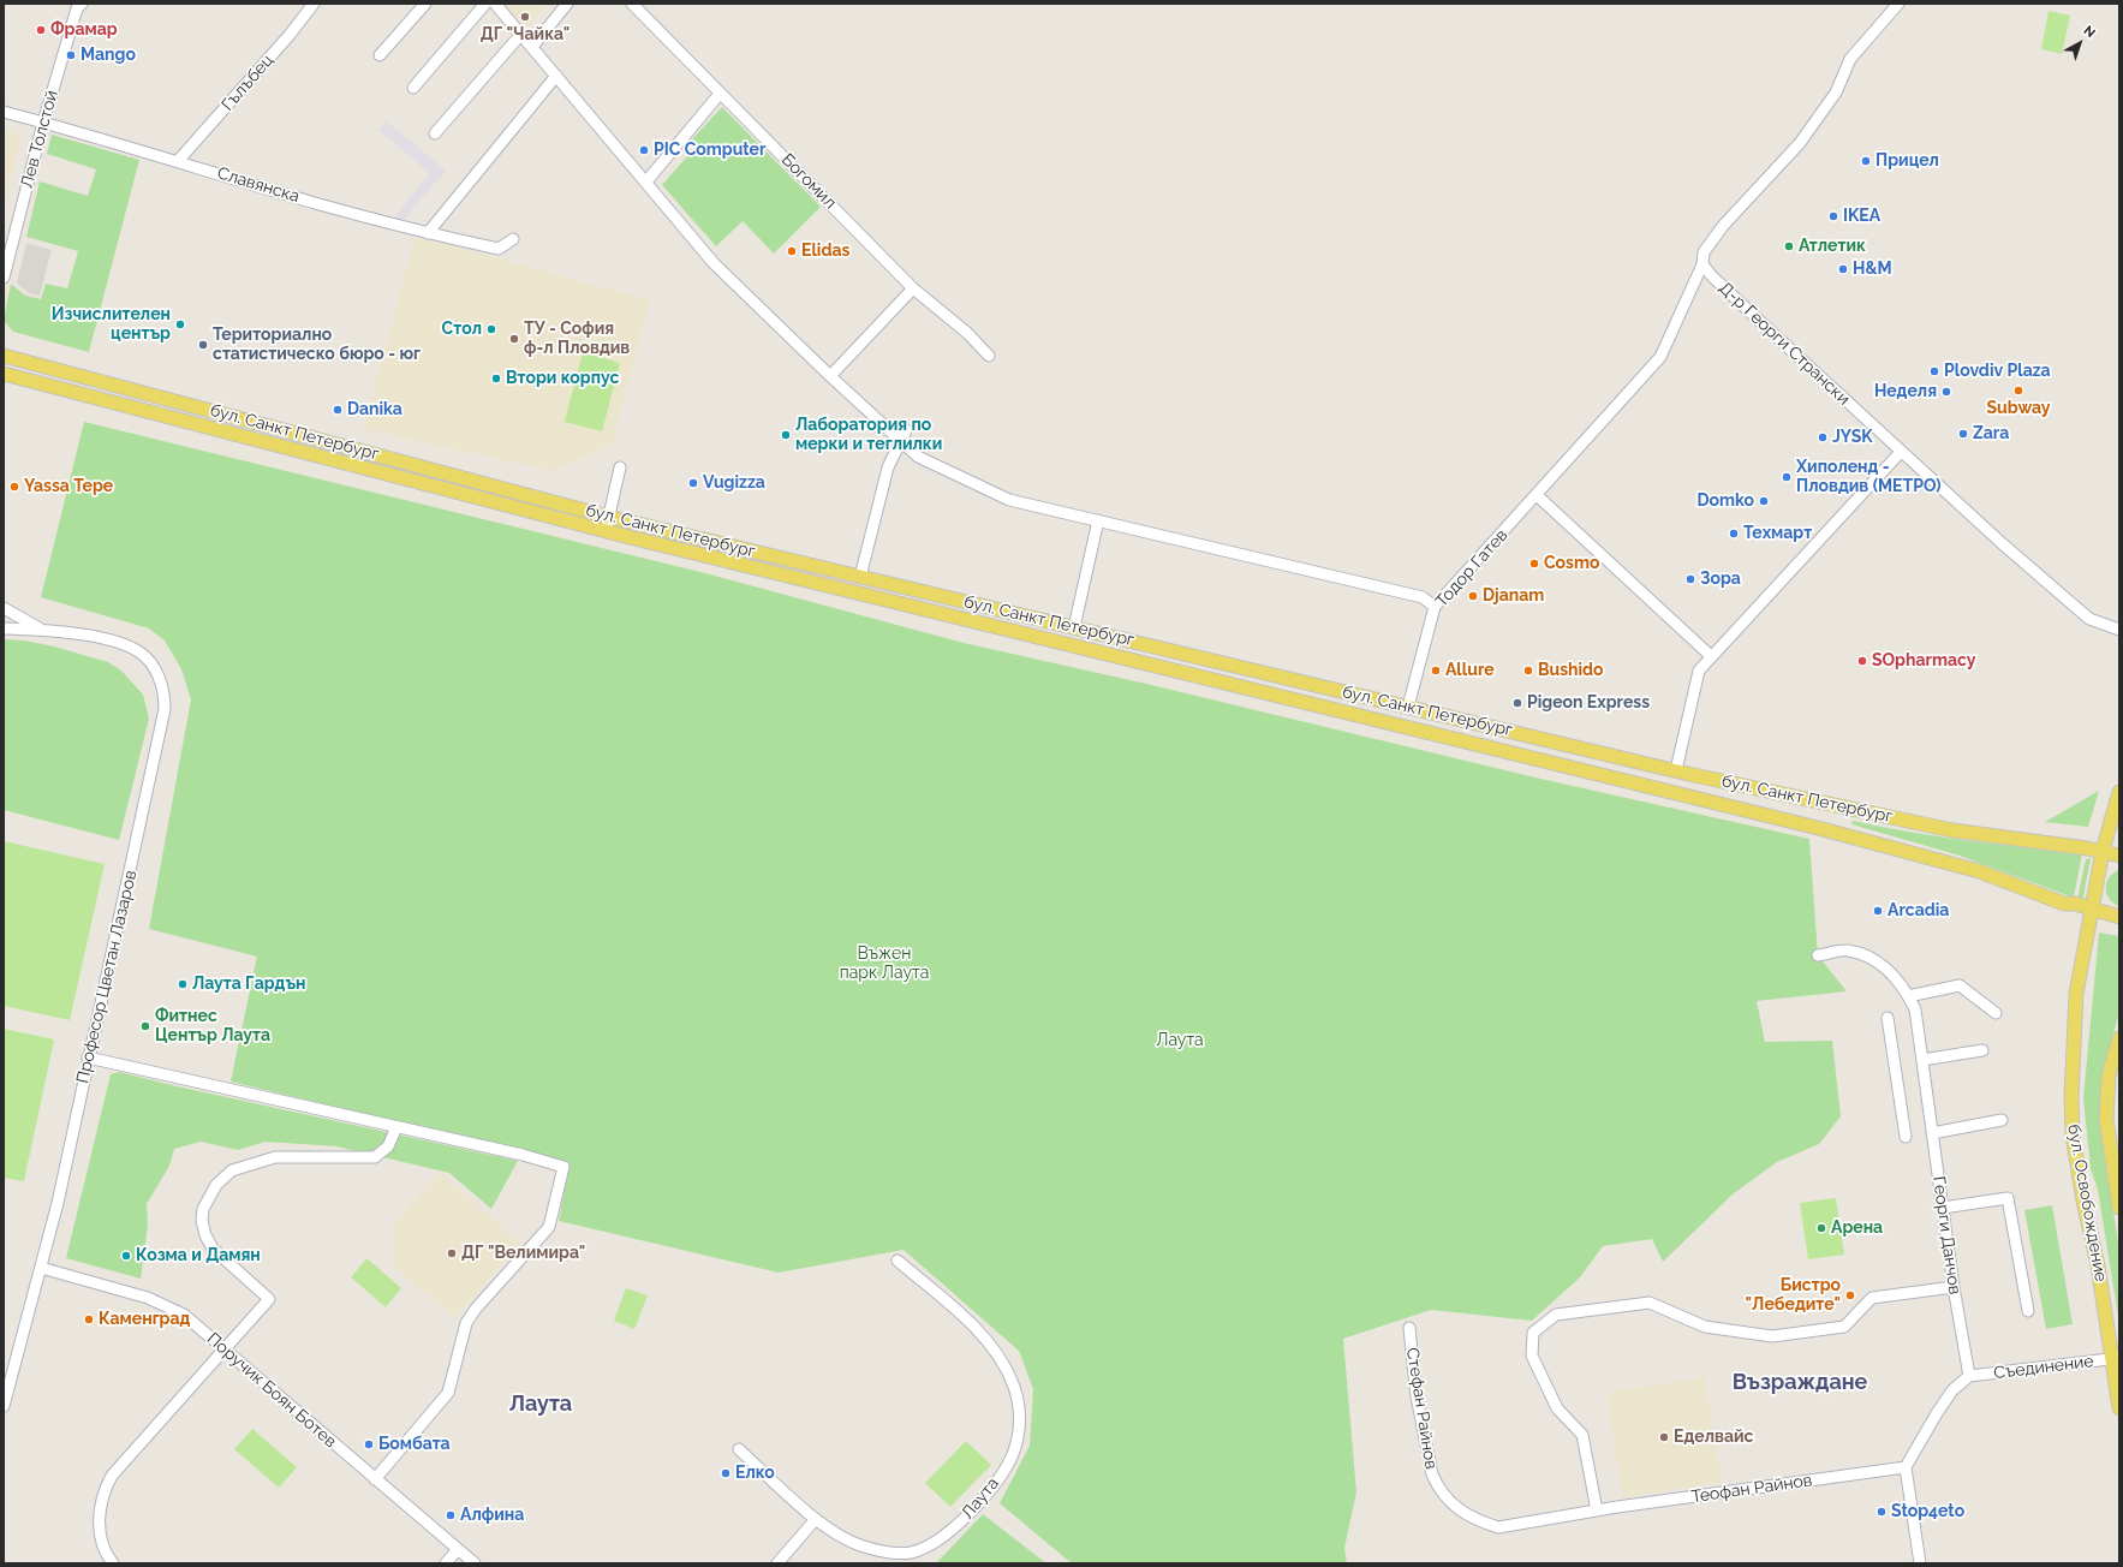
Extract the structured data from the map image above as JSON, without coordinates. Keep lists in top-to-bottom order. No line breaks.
{"streets":{"main road":["бул. Санкт Петербург","бул. Освобождение"],"street":["Гълъбец","Лев Толстой","Богомил","Славянска","Д-р Георги Странски","Тодор Гатев","Професор Цветан Лазаров","Георги Данчов","Съединение","Поручик Боян Ботев","Стефан Райнов","Теофан Райнов","Лаута"]},"crossings":[["Гълъбец","Славянска"],["Лев Толстой","Славянска"],["Д-р Георги Странски","Тодор Гатев"],["бул. Санкт Петербург","Тодор Гатев"],["бул. Санкт Петербург","бул. Освобождение"],["Професор Цветан Лазаров","Поручик Боян Ботев"],["бул. Освобождение","Съединение"],["Георги Данчов","Съединение"],["Стефан Райнов","Теофан Райнов"]],"districts":["Възраждане","Лаута"],"parks":["Въжен парк Лаута","Лаута"],"places":["ДГ \"Чайка\"","Фрамар","Mango","PIC Computer","Прицел","IKEA","Атлетик","Elidas","H&M","Изчислителен център","Стол","ТУ - София ф-л Пловдив","Териториално статистическо бюро - юг","Plovdiv Plaza","Втори корпус","Subway","Неделя","Danika","Zara","Лаборатория по мерки и теглилки","JYSK","Хиполенд - Пловдив (МЕТРО)","Vugizza","Yassa Tepe","Domko","Техмарт","Cosmo","Зора","Djanam","SOpharmacy","Allure","Bushido","Pigeon Express","Arcadia","Лаута Гардън","Фитнес Център Лаута","Арена","ДГ \"Велимира\"","Козма и Дамян","Бистро \"Лебедите\"","Каменград","Еделвайс","Бомбата","Елко","Stop4eto","Алфина"],"north":"top right"}
